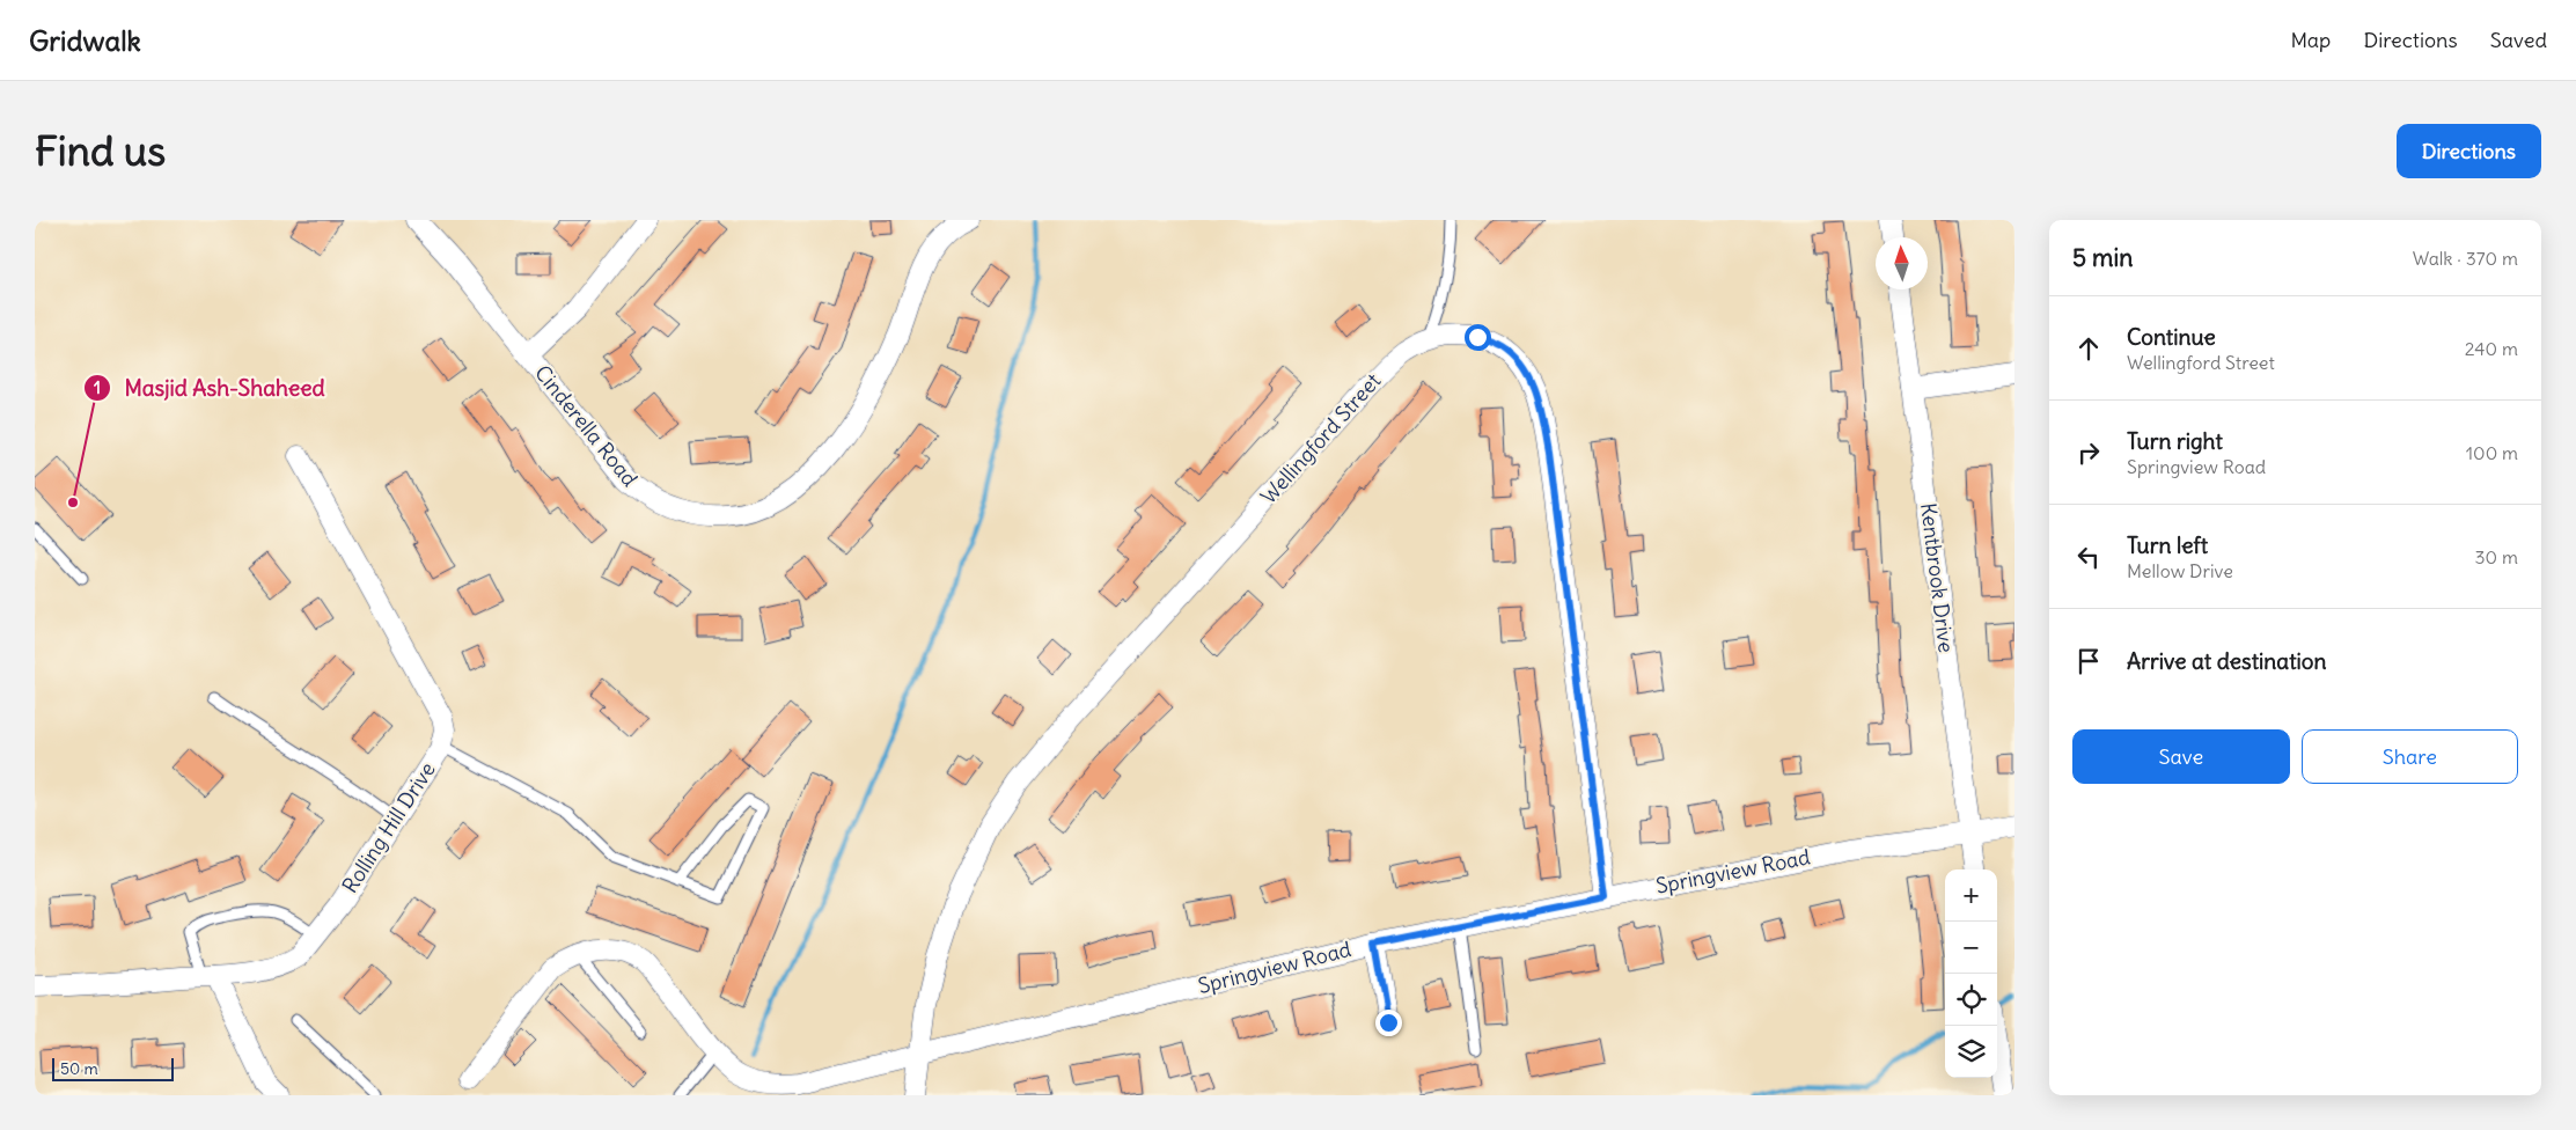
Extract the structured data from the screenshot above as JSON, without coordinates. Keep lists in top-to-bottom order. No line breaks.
{"streets":{"street":["Cinderella Road","Wellingford Street","Kentbrook Drive","Rolling Hill Drive","Springview Road"]},"crossings":[["Wellingford Street","Springview Road"],["Kentbrook Drive","Springview Road"]],"places":["Masjid Ash-Shaheed"],"scale_bar":"50 m","north":"top","page":{"header":"Gridwalk","nav":["Map","Directions","Saved"],"buttons":["Directions",["Save","Share"]],"title":"Find us","heading":["5 min","Walk · 370 m"],"list":[["Continue","Wellingford Street","240 m"],["Turn right","Springview Road","100 m"],["Turn left","Mellow Drive","30 m"],"Arrive at destination"],"map_buttons":["+","−"],"scale":"50 m"}}
